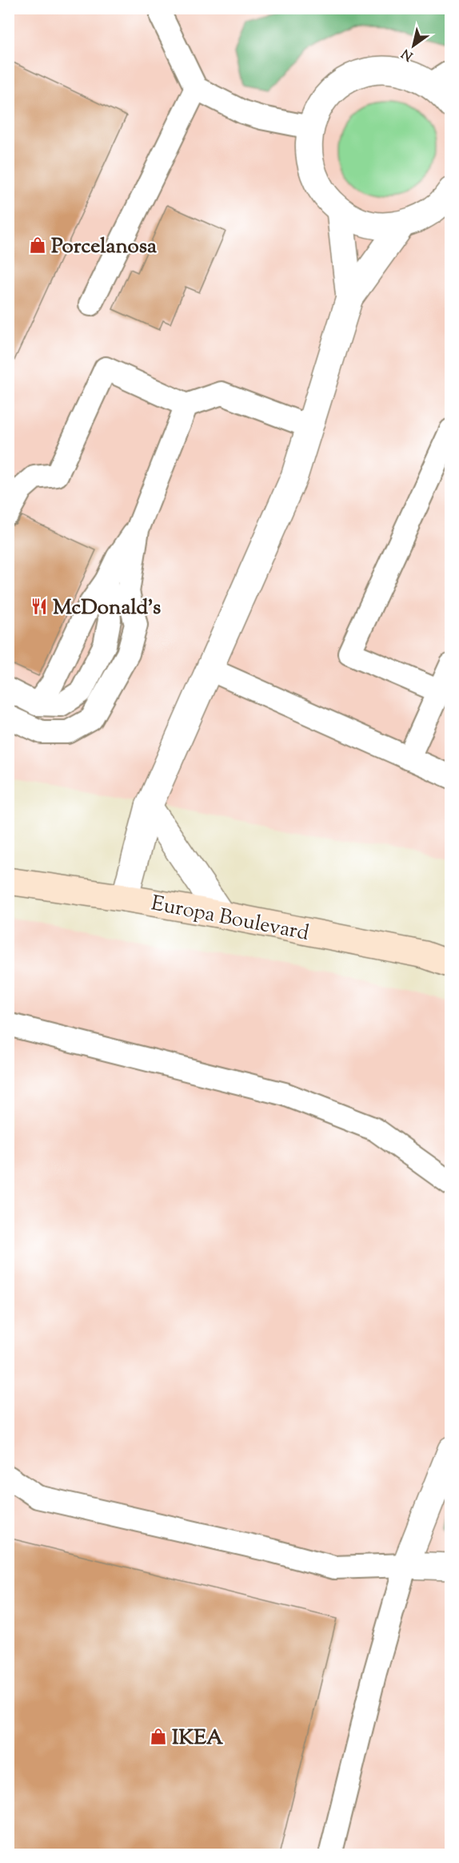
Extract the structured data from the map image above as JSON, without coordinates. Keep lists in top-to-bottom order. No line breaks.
{"streets":{"street":["Europa Boulevard"]},"places":{"shop":["Porcelanosa","IKEA"],"restaurant":["McDonald's"]},"north":"bottom left"}
